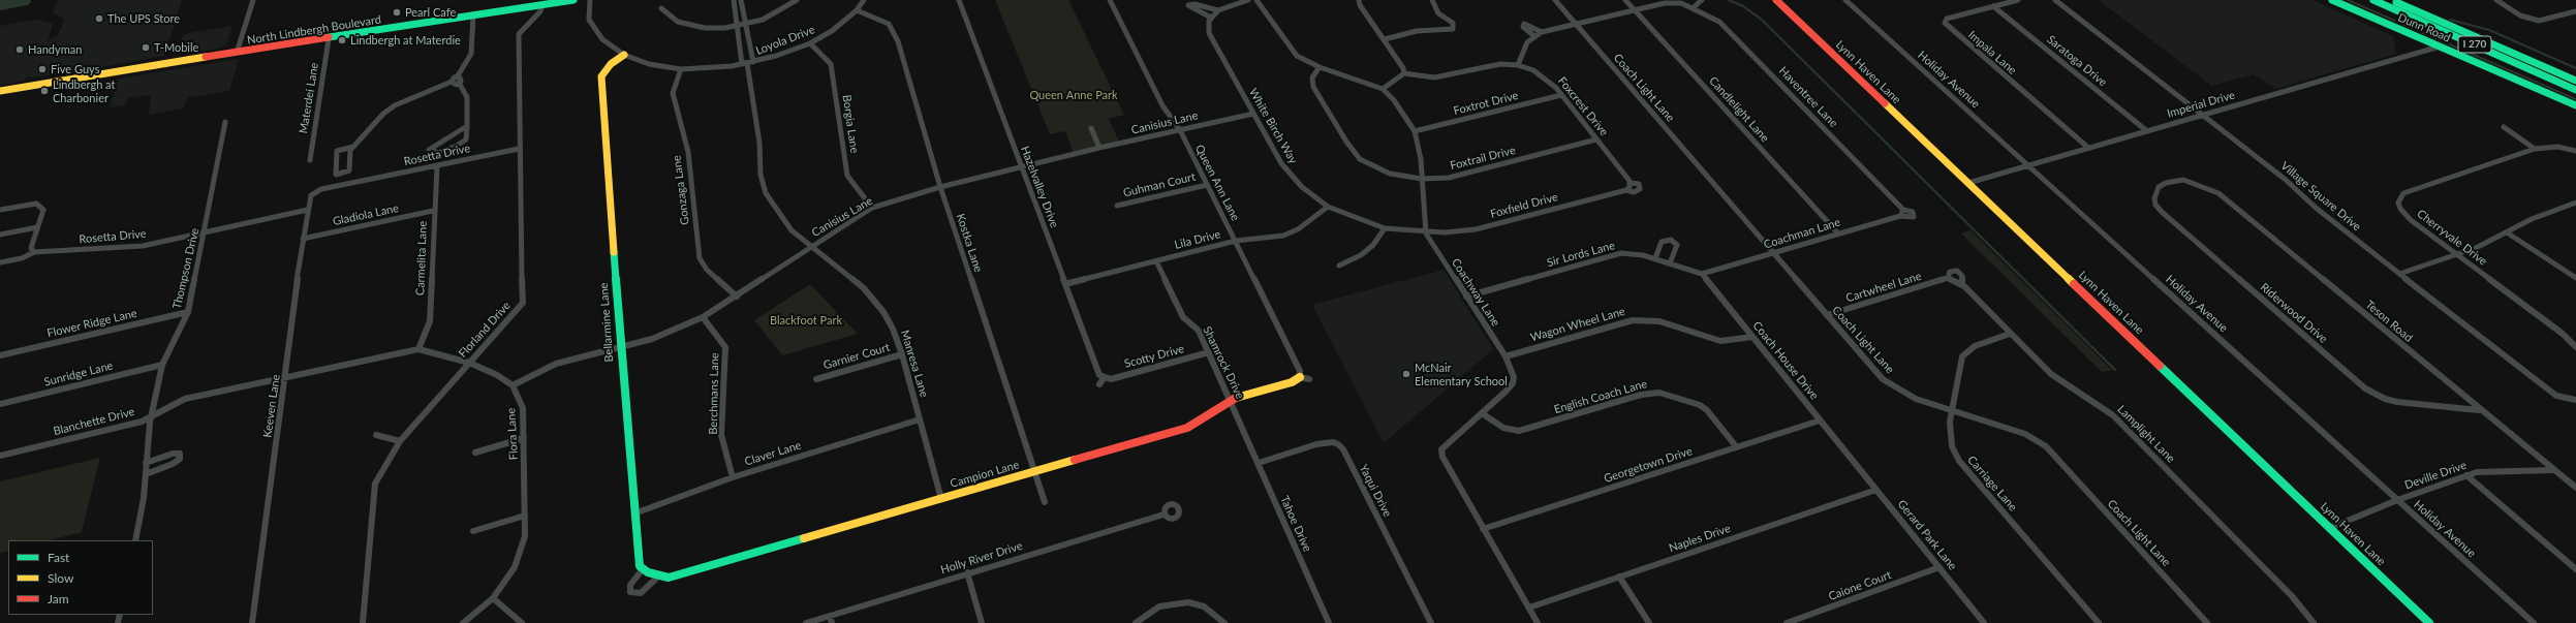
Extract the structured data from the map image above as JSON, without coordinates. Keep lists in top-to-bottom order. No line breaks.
{"streets":{"main road":["Dunn Road","North Lindbergh Boulevard","I 270","Lynn Haven Lane","Bellarmine Lane","Campion Lane"],"street":["Loyola Drive","Impala Lane","Saratoga Drive","Holiday Avenue","Coach Light Lane","Haventree Lane","Materdei Lane","Foxtrot Drive","Imperial Drive","Foxcrest Drive","Candlelight Lane","Canisius Lane","Borgia Lane","White Birch Way","Rosetta Drive","Foxtrail Drive","Queen Ann Lane","Guhman Court","Hazelvalley Drive","Gonzaga Lane","Village Square Drive","Foxfield Drive","Gladiola Lane","Coachman Lane","Cherryvale Drive","Lila Drive","Kostka Lane","Sir Lords Lane","Carmelita Lane","Thompson Drive","Cartwheel Lane","Coachway Lane","Riderwood Drive","Teson Road","Flower Ridge Lane","Wagon Wheel Lane","Florland Drive","Garnier Court","Scotty Drive","Coach House Drive","Shamrock Drive","Manresa Lane","Sunridge Lane","Berchmans Lane","English Coach Lane","Keeven Lane","Blanchette Drive","Flora Lane","Lamplight Lane","Claver Lane","Georgetown Drive","Deville Drive","Carriage Lane","Yaqui Drive","Tahoe Drive","Gerard Park Lane","Naples Drive","Holly River Drive","Caione Court"]},"crossings":[["Dunn Road","Imperial Drive"],["North Lindbergh Boulevard","Materdei Lane"],["North Lindbergh Boulevard","Florland Drive"],["Loyola Drive","Borgia Lane"],["Loyola Drive","Gonzaga Lane"],["Loyola Drive","Kostka Lane"],["Loyola Drive","Bellarmine Lane"],["Loyola Drive","Manresa Lane"],["Impala Lane","Saratoga Drive"],["Impala Lane","Imperial Drive"],["Saratoga Drive","Imperial Drive"],["Lynn Haven Lane","Imperial Drive"],["Lynn Haven Lane","Deville Drive"],["Holiday Avenue","Imperial Drive"],["Holiday Avenue","Deville Drive"],["Coach Light Lane","Haventree Lane"],["Coach Light Lane","Coachman Lane"],["Coach Light Lane","Cartwheel Lane"],["Coach Light Lane","Carriage Lane"],["Haventree Lane","Candlelight Lane"],["Haventree Lane","Coachman Lane"],["Foxtrot Drive","Foxcrest Drive"],["Foxtrot Drive","Coachway Lane"],["Imperial Drive","Village Square Drive"],["Foxcrest Drive","Foxtrail Drive"],["Foxcrest Drive","Foxfield Drive"],["Candlelight Lane","Coachman Lane"],["Canisius Lane","Borgia Lane"],["Canisius Lane","White Birch Way"],["Canisius Lane","Queen Ann Lane"],["Canisius Lane","Hazelvalley Drive"],["Canisius Lane","Gonzaga Lane"],["Canisius Lane","Kostka Lane"],["Canisius Lane","Bellarmine Lane"],["Canisius Lane","Manresa Lane"],["Canisius Lane","Berchmans Lane"],["Canisius Lane","Flora Lane"],["White Birch Way","Foxfield Drive"],["White Birch Way","Lila Drive"],["White Birch Way","Coachway Lane"],["Rosetta Drive","Carmelita Lane"],["Rosetta Drive","Thompson Drive"],["Rosetta Drive","Florland Drive"],["Rosetta Drive","Keeven Lane"],["Foxtrail Drive","Coachway Lane"],["Queen Ann Lane","Guhman Court"],["Queen Ann Lane","Lila Drive"],["Queen Ann Lane","Campion Lane"],["Hazelvalley Drive","Lila Drive"],["Hazelvalley Drive","Scotty Drive"],["Foxfield Drive","Coachway Lane"],["Gladiola Lane","Carmelita Lane"],["Gladiola Lane","Keeven Lane"],["Coachman Lane","Sir Lords Lane"],["Coachman Lane","Coach House Drive"],["Lila Drive","Shamrock Drive"],["Kostka Lane","Campion Lane"],["Sir Lords Lane","Coachway Lane"],["Sir Lords Lane","Coach House Drive"],["Thompson Drive","Flower Ridge Lane"],["Thompson Drive","Sunridge Lane"],["Thompson Drive","Blanchette Drive"],["Cartwheel Lane","Lamplight Lane"],["Coachway Lane","Wagon Wheel Lane"],["Coachway Lane","English Coach Lane"],["Coachway Lane","Georgetown Drive"],["Coachway Lane","Naples Drive"],["Riderwood Drive","Teson Road"],["Teson Road","Deville Drive"],["Bellarmine Lane","Claver Lane"],["Wagon Wheel Lane","Coach House Drive"],["Garnier Court","Manresa Lane"],["Scotty Drive","Shamrock Drive"],["Coach House Drive","Georgetown Drive"],["Coach House Drive","Gerard Park Lane"],["Shamrock Drive","Campion Lane"],["Shamrock Drive","Tahoe Drive"],["Manresa Lane","Claver Lane"],["Manresa Lane","Campion Lane"],["Berchmans Lane","Claver Lane"],["English Coach Lane","Georgetown Drive"],["Keeven Lane","Blanchette Drive"],["Lamplight Lane","Carriage Lane"],["Yaqui Drive","Tahoe Drive"],["Gerard Park Lane","Naples Drive"],["Gerard Park Lane","Caione Court"]],"parks":["Queen Anne Park","Blackfoot Park"],"places":["Pearl Cafe","The UPS Store","Lindbergh at Materdie","T-Mobile","Handyman","Five Guys","Lindbergh at Charbonier","McNair Elementary School"],"legend":["Fast","Slow","Jam"]}
